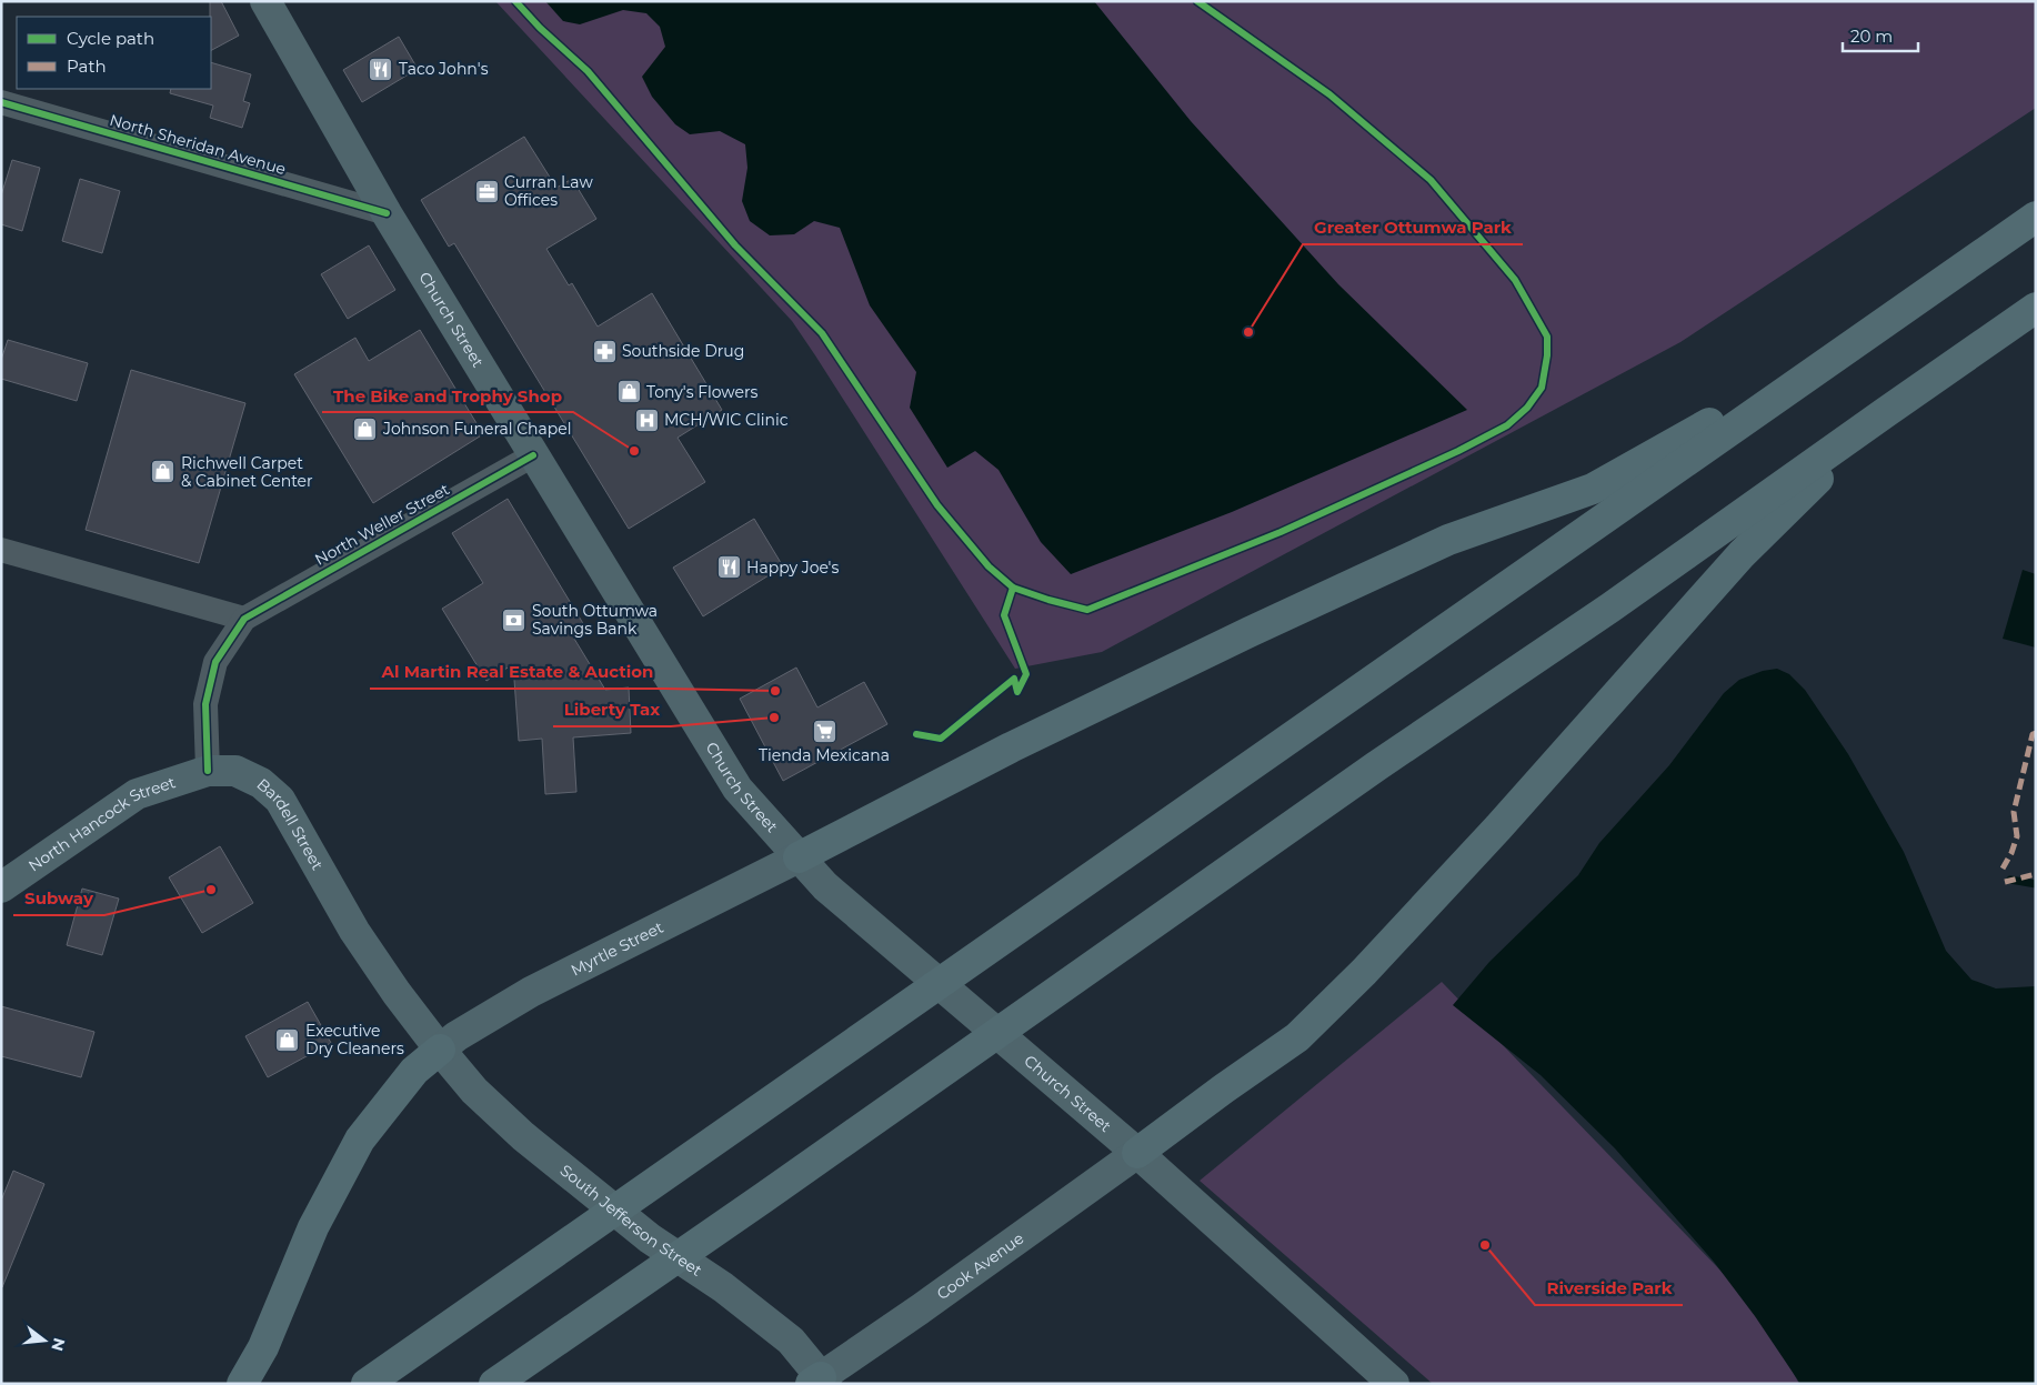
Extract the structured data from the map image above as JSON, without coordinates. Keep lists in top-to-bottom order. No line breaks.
{"streets":{"main road":["Church Street","North Hancock Street","Bardell Street","Myrtle Street","South Jefferson Street","Cook Avenue"],"street":["North Sheridan Avenue","North Weller Street"]},"crossings":[["North Sheridan Avenue","Church Street"],["Church Street","North Weller Street"],["Church Street","Myrtle Street"],["Church Street","Cook Avenue"],["North Hancock Street","Bardell Street"],["Bardell Street","Myrtle Street"],["Bardell Street","South Jefferson Street"],["Myrtle Street","South Jefferson Street"],["South Jefferson Street","Cook Avenue"]],"places":{"restaurant":["Taco John's","Happy Joe's"],"office":["Curran Law Offices"],"other":["Greater Ottumwa Park","The Bike and Trophy Shop","Al Martin Real Estate & Auction","Liberty Tax","Subway","Riverside Park"],"pharmacy":["Southside Drug"],"shop":["Tony's Flowers","Johnson Funeral Chapel","Richwell Carpet & Cabinet Center","Executive Dry Cleaners"],"hospital":["MCH/WIC Clinic"],"bank":["South Ottumwa Savings Bank"],"supermarket":["Tienda Mexicana"]},"legend":["Cycle path","Path"],"scale_bar":"20 m","north":"right"}
